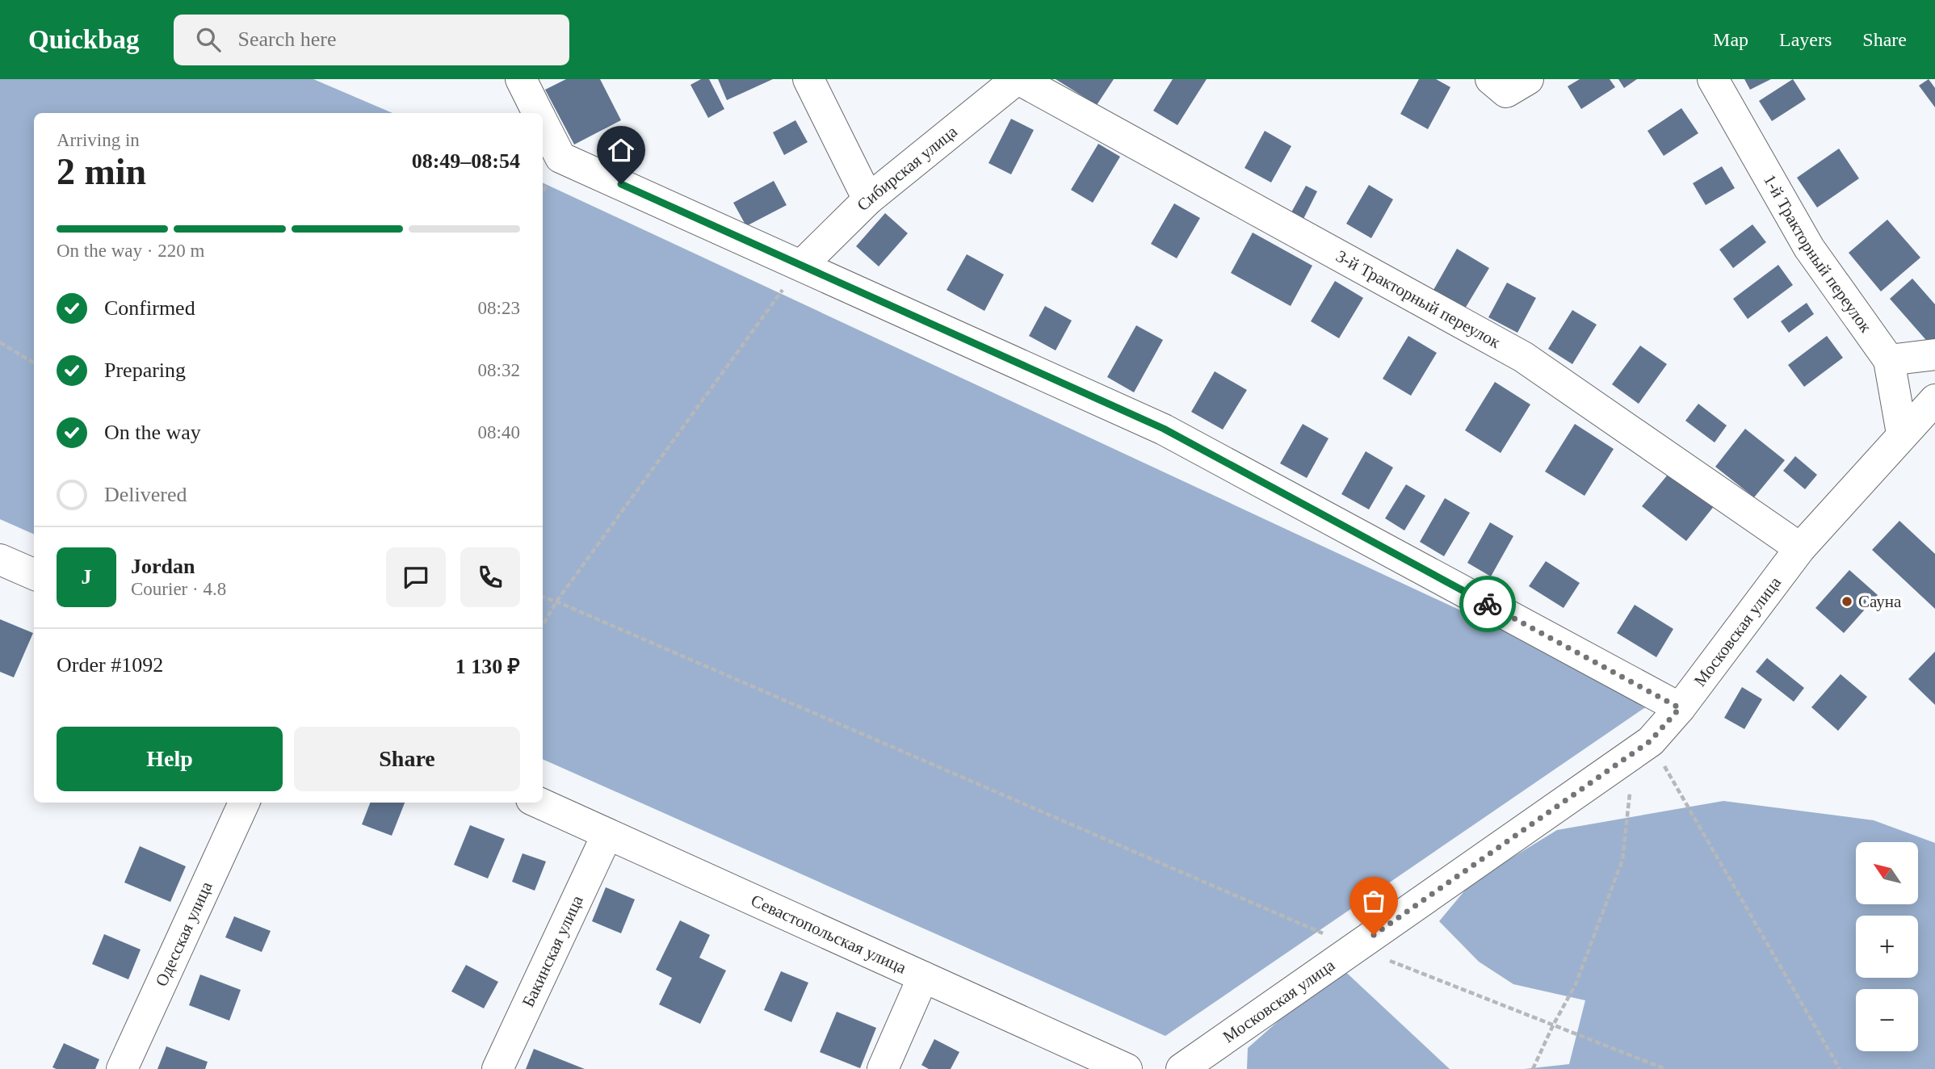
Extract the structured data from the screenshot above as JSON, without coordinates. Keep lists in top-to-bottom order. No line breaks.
{"streets":{"street":["Сибирская улица","1-й Тракторный переулок","3-й Тракторный переулок","Московская улица","Одесская улица","Севастопольская улица","Бакинская улица"]},"crossings":[["Сибирская улица","3-й Тракторный переулок"],["1-й Тракторный переулок","Московская улица"],["3-й Тракторный переулок","Московская улица"],["Севастопольская улица","Бакинская улица"]],"places":["Сауна"],"north":"top left","page":{"header":"Quickbag","search":"Search here","nav":["Map","Layers","Share"],"heading":["2 min","Arriving in","08:49–08:54"],"panel":["Jordan","Courier · 4.8","Order #1092","1 130 ₽"],"bar":"On the way · 220 m","list":[["Confirmed","08:23"],["Preparing","08:32"],["On the way","08:40"],"Delivered"],"round":"J","buttons":["Help","Share"],"map_buttons":["+","−"]}}
